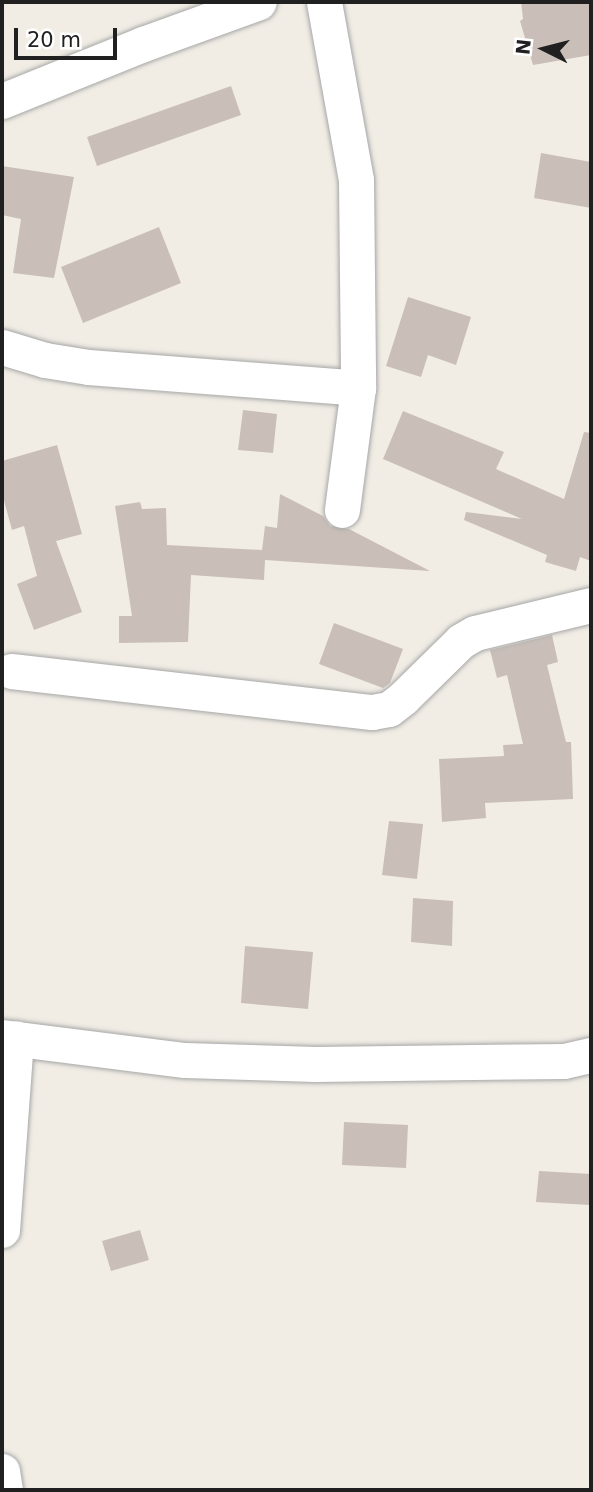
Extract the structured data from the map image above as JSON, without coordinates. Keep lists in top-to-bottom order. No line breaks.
{"scale_bar":"20 m","north":"left"}
